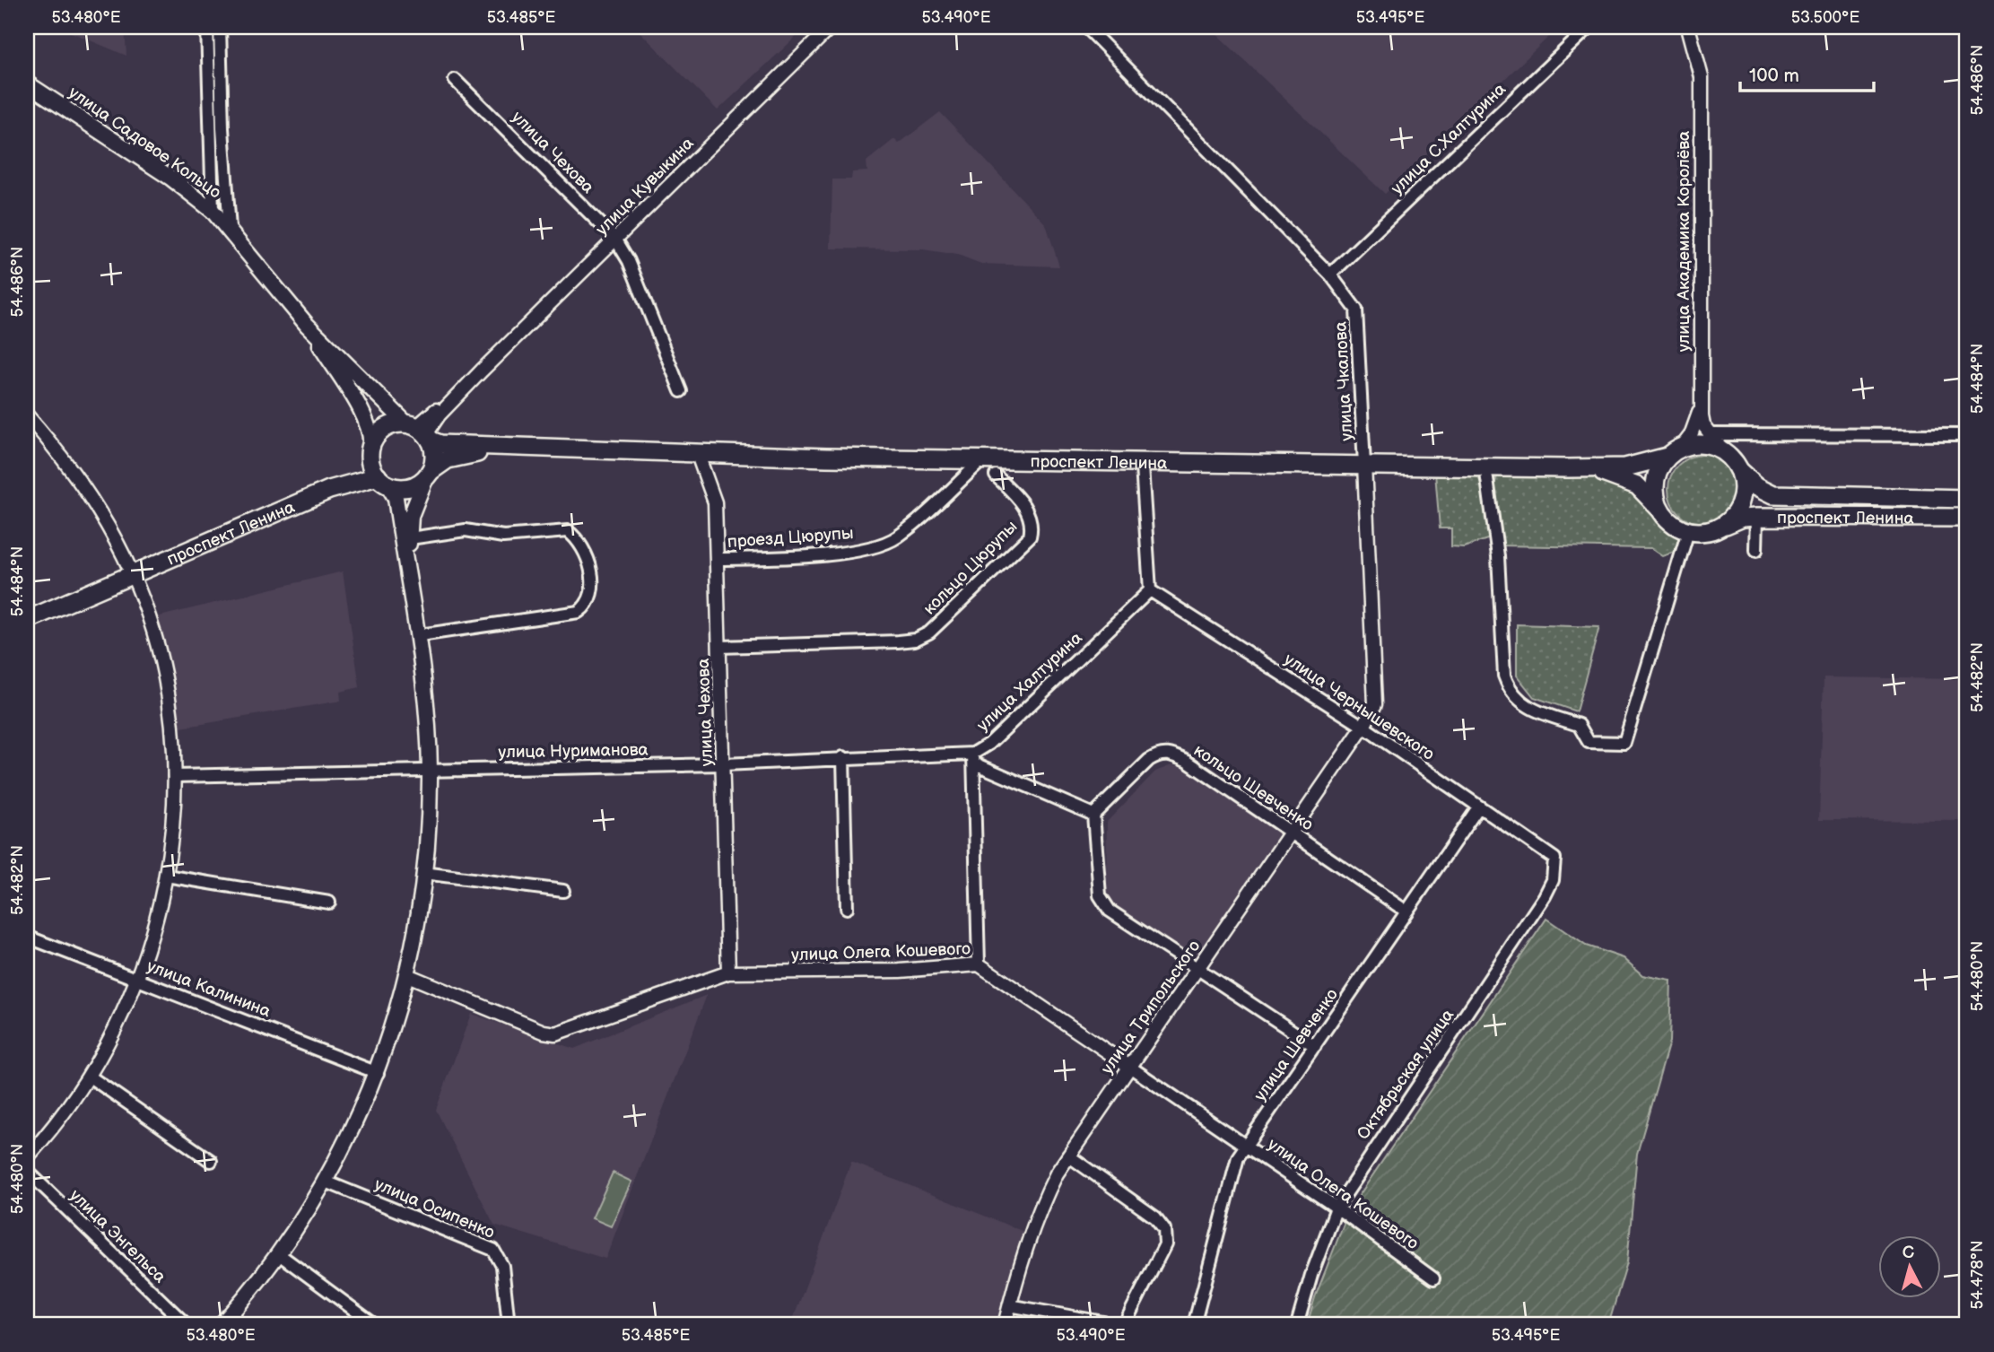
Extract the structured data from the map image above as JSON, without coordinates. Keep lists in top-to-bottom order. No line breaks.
{"streets":{"main road":["улица Садовое Кольцо","проспект Ленина"],"street":["улица С.Халтурина","улица Чехова","улица Кувыкина","улица Академика Королёва","улица Чкалова","проезд Цюрупы","кольцо Цюрупы","улица Халтурина","улица Чернышевского","улица Нуриманова","кольцо Шевченко","улица Олега Кошевого","улица Калинина","улица Трипольского","улица Шевченко","Октябрьская улица","улица Осипенко","улица Энгельса"]},"crossings":[["улица С.Халтурина","улица Чкалова"],["улица Садовое Кольцо","улица Кувыкина"],["улица Садовое Кольцо","проспект Ленина"],["улица Чехова","улица Кувыкина"],["улица Чехова","проспект Ленина"],["улица Чехова","проезд Цюрупы"],["улица Чехова","кольцо Цюрупы"],["улица Чехова","улица Нуриманова"],["улица Чехова","улица Олега Кошевого"],["улица Кувыкина","проспект Ленина"],["улица Академика Королёва","проспект Ленина"],["улица Чкалова","проспект Ленина"],["улица Чкалова","улица Чернышевского"],["улица Чкалова","улица Трипольского"],["проспект Ленина","проезд Цюрупы"],["улица Халтурина","улица Чернышевского"],["улица Халтурина","улица Нуриманова"],["улица Чернышевского","улица Трипольского"],["улица Чернышевского","улица Шевченко"],["улица Чернышевского","Октябрьская улица"],["кольцо Шевченко","улица Трипольского"],["кольцо Шевченко","улица Шевченко"],["улица Олега Кошевого","улица Трипольского"],["улица Олега Кошевого","улица Шевченко"],["улица Олега Кошевого","Октябрьская улица"]],"scale_bar":"100 m","north":"top","coordinates":["53.480°E","53.485°E","53.490°E","53.495°E","53.500°E","54.486°N","54.484°N","54.482°N","54.480°N","54.478°N"]}
